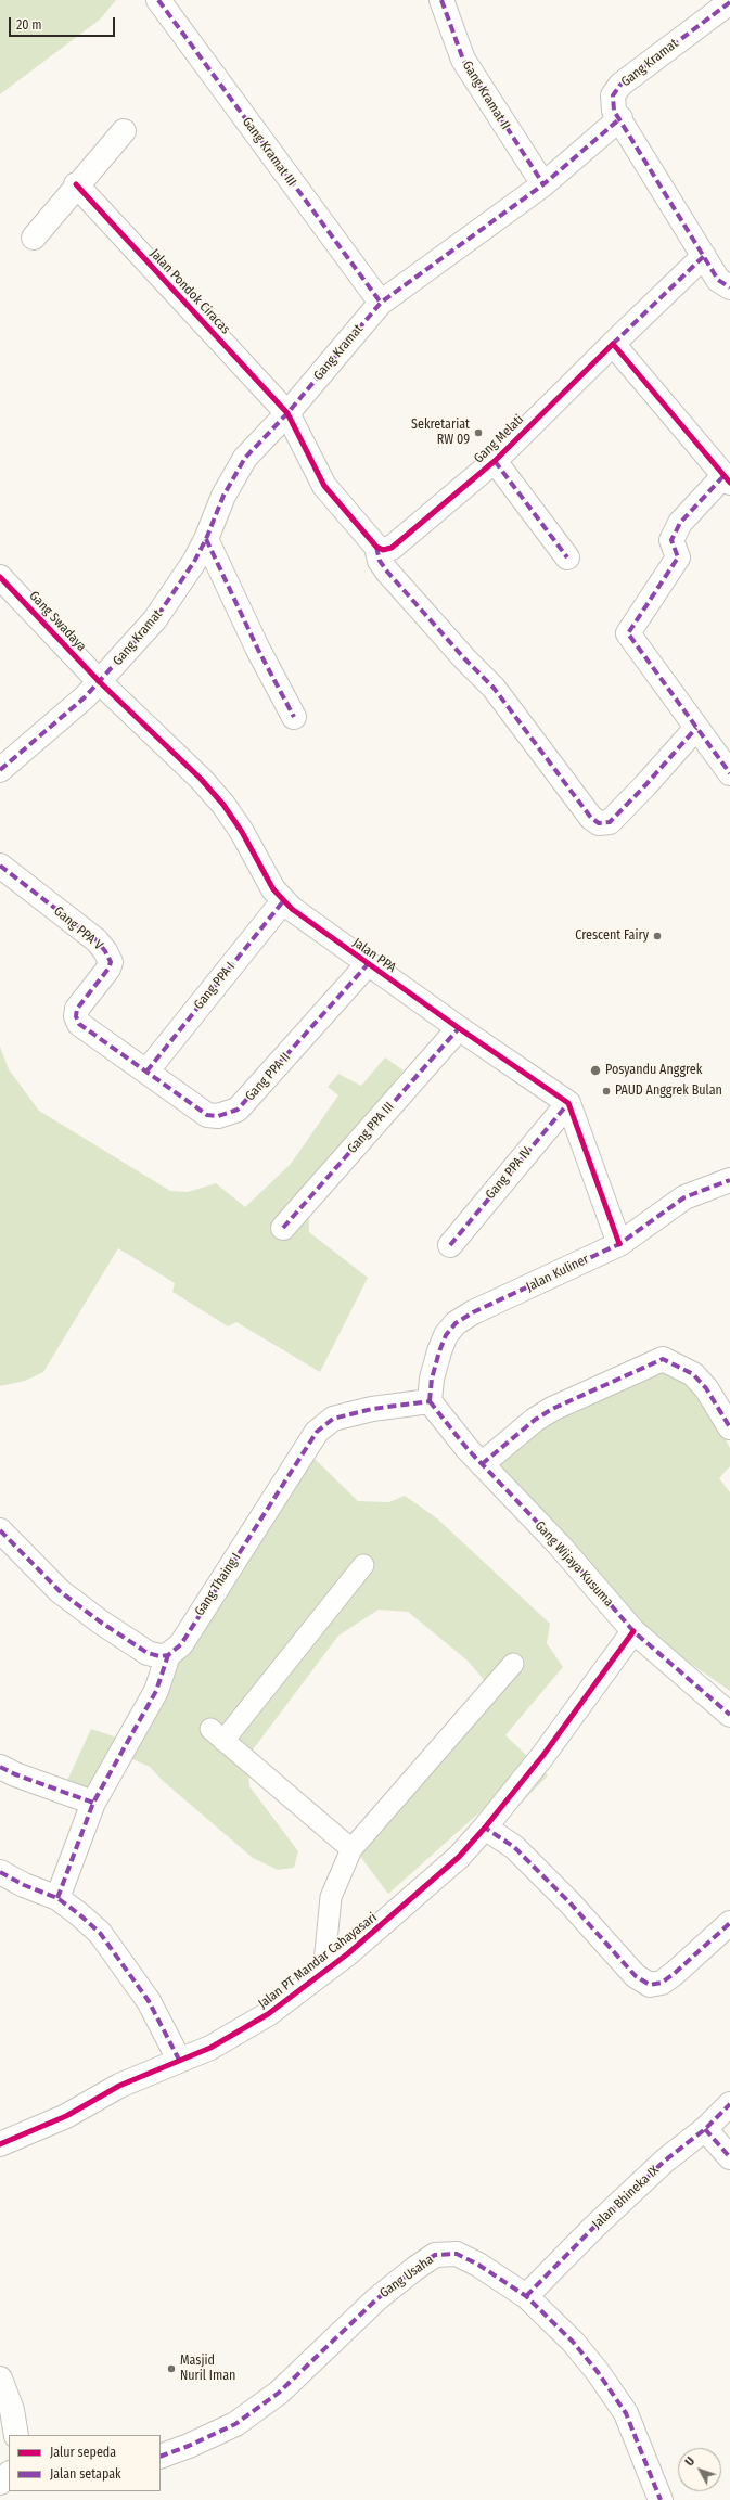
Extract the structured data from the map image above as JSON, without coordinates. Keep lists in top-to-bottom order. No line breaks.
{"streets":{"street":["Gang Kramat","Gang Kramat II","Gang Kramat III","Jalan Pondok Ciracas","Gang Melati","Gang Swadaya","Gang PPA V","Jalan PPA","Gang PPA I","Gang PPA II","Gang PPA III","Gang PPA IV","Jalan Kuliner","Gang Wijaya Kusuma","Gang Thaing I","Jalan PT Mandar Cahayasari","Jalan Bhineka IX","Gang Usaha"]},"crossings":[["Gang Kramat","Gang Kramat II"],["Gang Kramat","Gang Kramat III"],["Gang Kramat","Jalan Pondok Ciracas"],["Gang Kramat","Gang Swadaya"],["Gang Kramat","Jalan PPA"],["Gang Swadaya","Jalan PPA"],["Gang PPA V","Gang PPA I"],["Gang PPA V","Gang PPA II"],["Jalan PPA","Gang PPA I"],["Jalan PPA","Gang PPA II"],["Jalan PPA","Gang PPA III"],["Jalan PPA","Gang PPA IV"],["Gang PPA I","Gang PPA II"],["Jalan Kuliner","Gang Wijaya Kusuma"],["Jalan Kuliner","Gang Thaing I"],["Gang Wijaya Kusuma","Gang Thaing I"],["Gang Wijaya Kusuma","Jalan PT Mandar Cahayasari"],["Jalan Bhineka IX","Gang Usaha"]],"places":["Sekretariat RW 09","Crescent Fairy","Posyandu Anggrek","PAUD Anggrek Bulan","Masjid Nuril Iman"],"legend":["Jalur sepeda","Jalan setapak"],"scale_bar":"20 m","north":"top left"}
